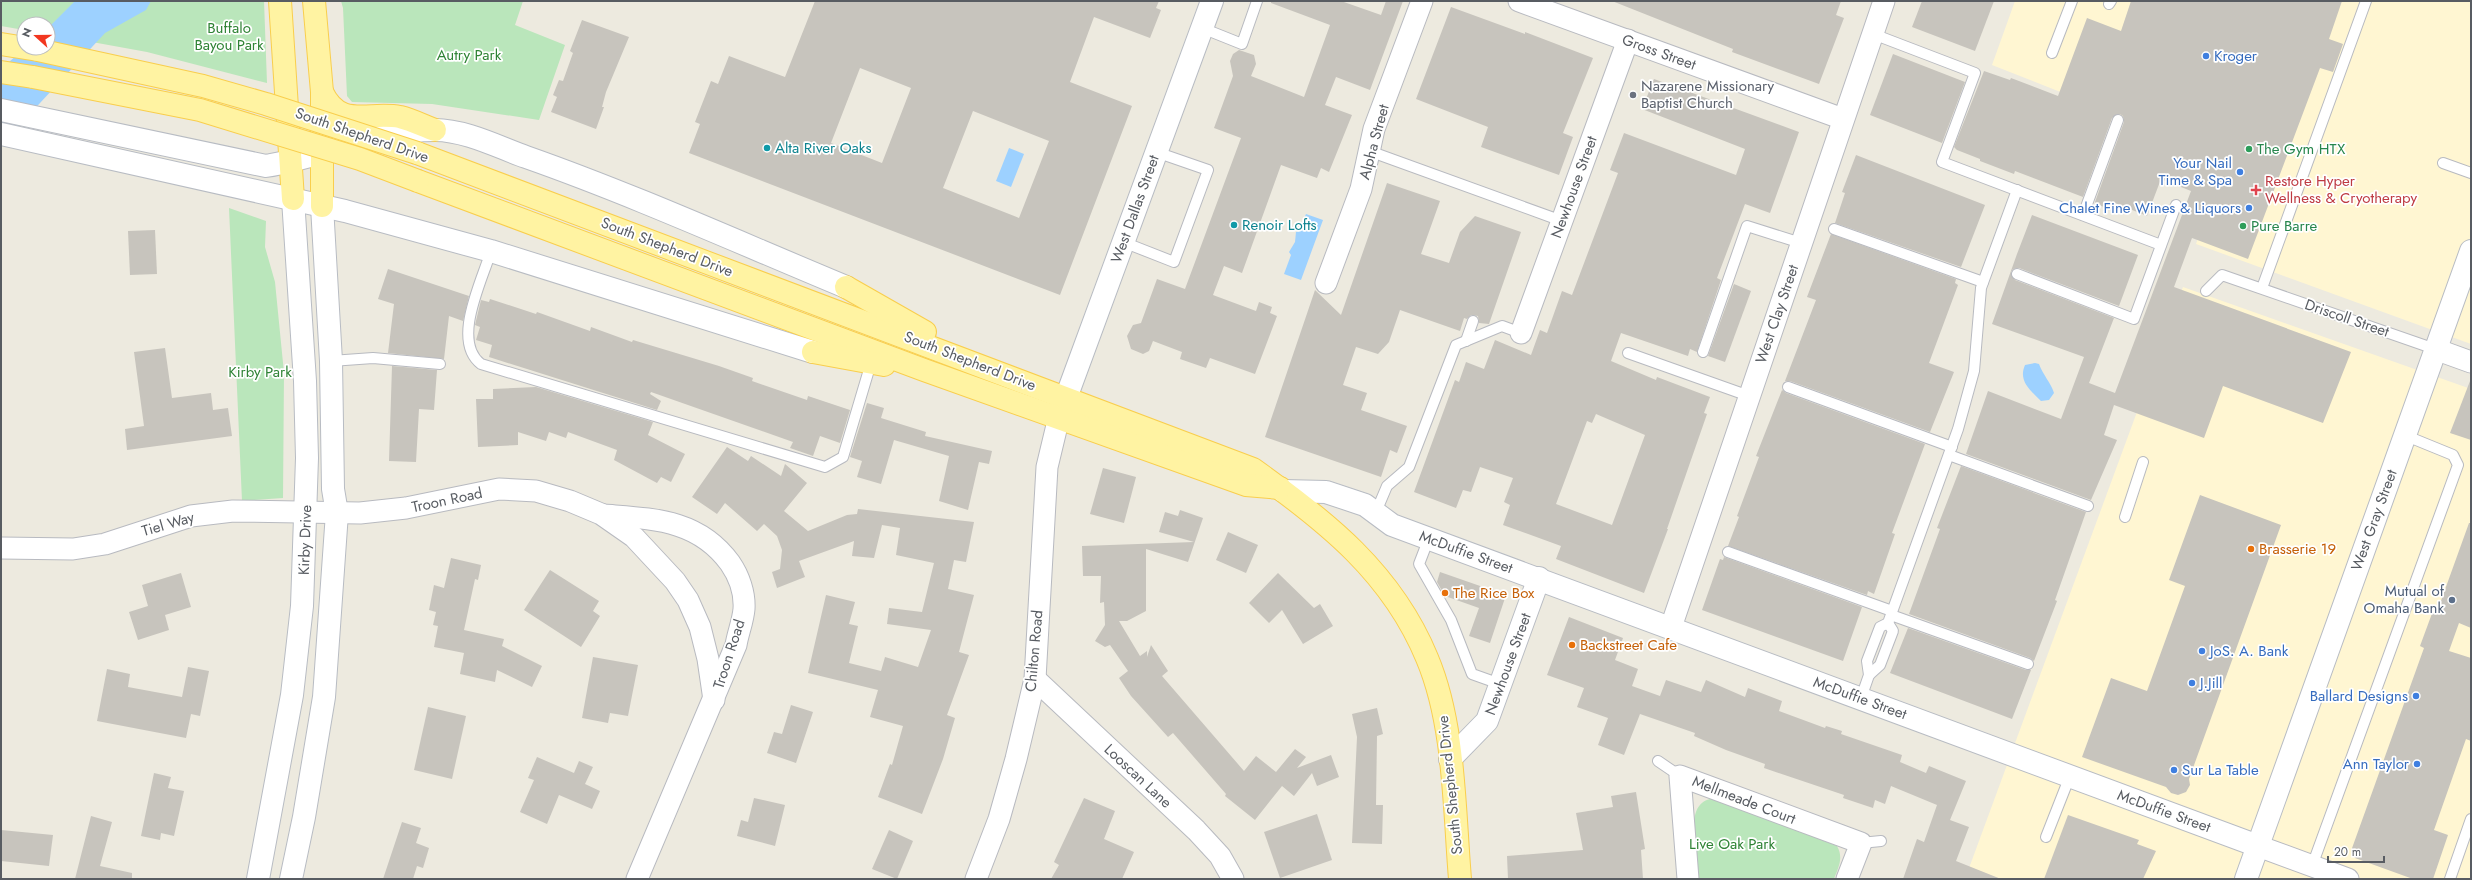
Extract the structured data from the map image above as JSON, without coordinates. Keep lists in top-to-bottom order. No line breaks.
{"streets":{"main road":["South Shepherd Drive"],"street":["Gross Street","Alpha Street","Newhouse Street","West Dallas Street","West Clay Street","Driscoll Street","Troon Road","West Gray Street","Tiel Way","Kirby Drive","McDuffie Street","Chilton Road","Looscan Lane","Mellmeade Court"]},"crossings":[["Gross Street","Newhouse Street"],["Gross Street","West Clay Street"],["South Shepherd Drive","Newhouse Street"],["South Shepherd Drive","West Dallas Street"],["South Shepherd Drive","McDuffie Street"],["South Shepherd Drive","Chilton Road"],["Newhouse Street","McDuffie Street"],["West Dallas Street","Chilton Road"],["West Clay Street","McDuffie Street"],["Driscoll Street","West Gray Street"],["Troon Road","Tiel Way"],["Troon Road","Kirby Drive"],["West Gray Street","McDuffie Street"],["Tiel Way","Kirby Drive"],["Chilton Road","Looscan Lane"]],"parks":["Buffalo Bayou Park","Autry Park","Kirby Park","Live Oak Park"],"places":{"other":["Kroger","Nazarene Missionary Baptist Church","Alta River Oaks","The Gym HTX","Your Nail Time & Spa","Chalet Fine Wines & Liquors","Renoir Lofts","Pure Barre","Brasserie 19","The Rice Box","Mutual of Omaha Bank","Backstreet Cafe","JoS. A. Bank","J.Jill","Ballard Designs","Ann Taylor","Sur La Table"],"health":["Restore Hyper Wellness & Cryotherapy"]},"scale_bar":"20 m","north":"left"}
